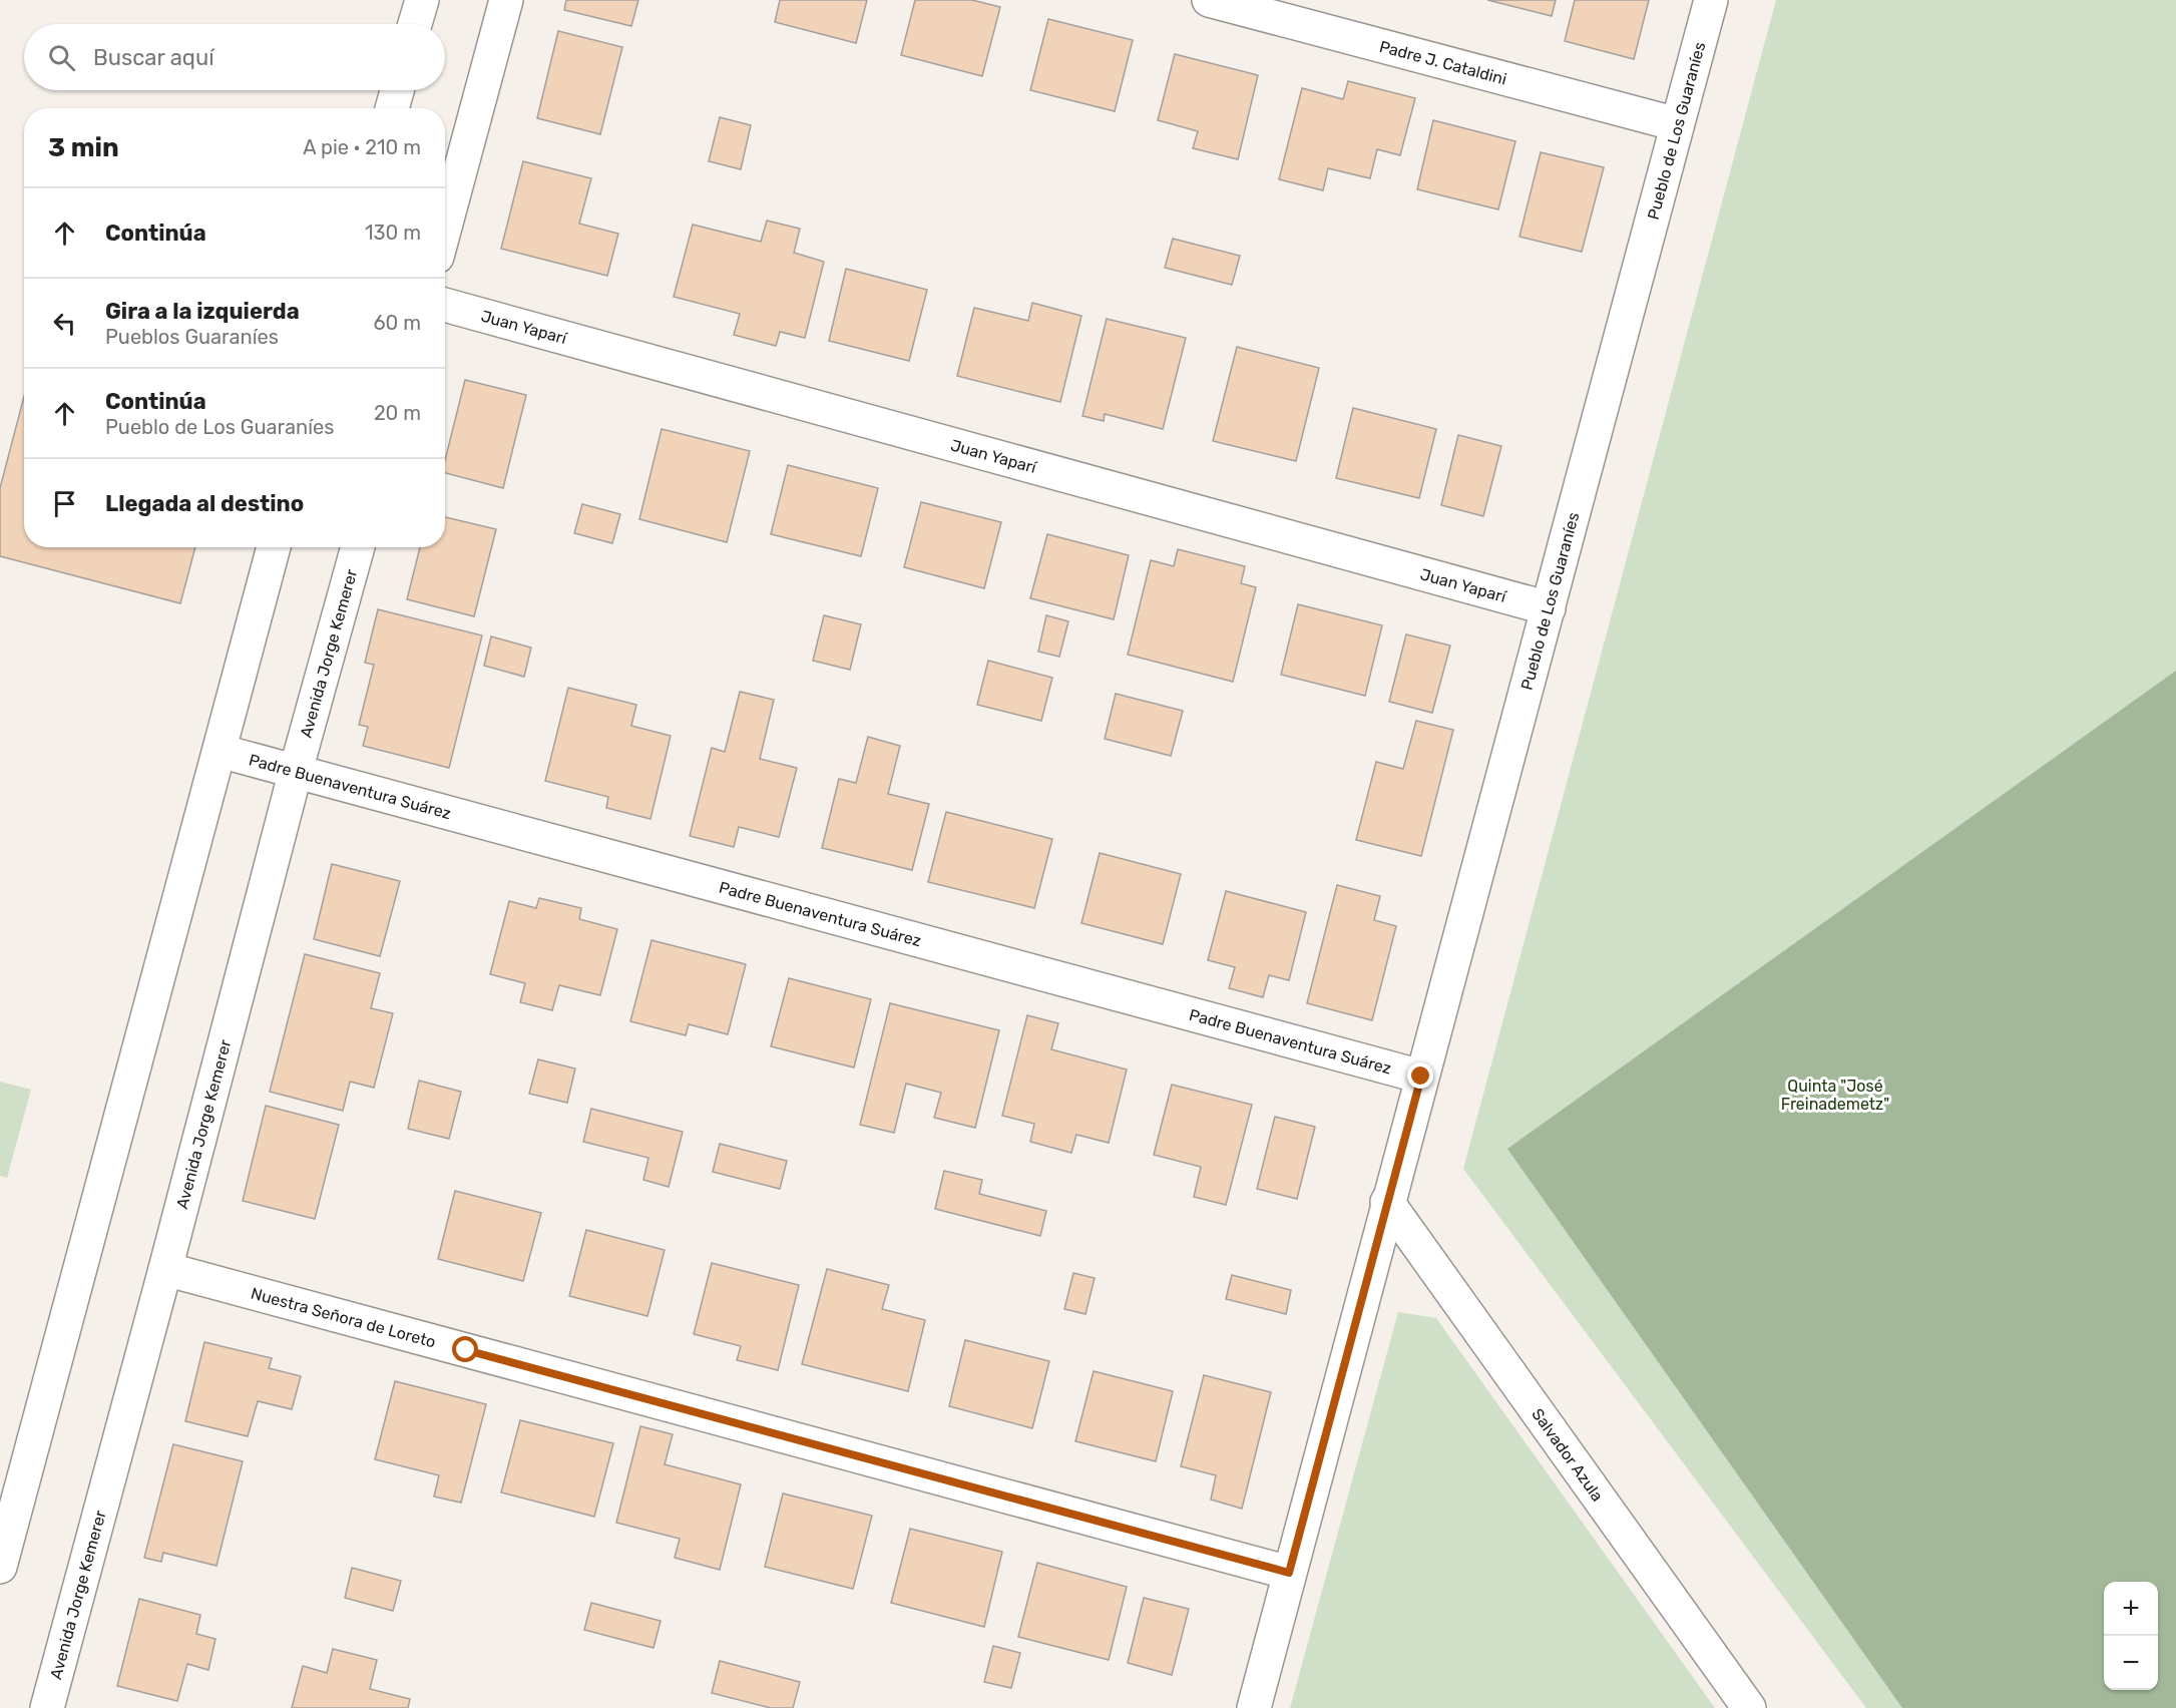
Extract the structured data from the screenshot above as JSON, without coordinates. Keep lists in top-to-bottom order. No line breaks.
{"streets":{"street":["Padre J. Cataldini","Pueblo de Los Guaraníes","Juan Yaparí","Avenida Jorge Kemerer","Padre Buenaventura Suárez","Nuestra Señora de Loreto","Salvador Azula"]},"crossings":[["Padre J. Cataldini","Pueblo de Los Guaraníes"],["Pueblo de Los Guaraníes","Juan Yaparí"],["Pueblo de Los Guaraníes","Padre Buenaventura Suárez"],["Pueblo de Los Guaraníes","Nuestra Señora de Loreto"],["Pueblo de Los Guaraníes","Salvador Azula"],["Avenida Jorge Kemerer","Padre Buenaventura Suárez"],["Avenida Jorge Kemerer","Nuestra Señora de Loreto"]],"parks":["Quinta \"José Freinademetz\""],"page":{"search":"Buscar aquí","heading":["3 min","A pie · 210 m"],"list":[["Continúa","130 m"],["Gira a la izquierda","Pueblos Guaraníes","60 m"],["Continúa","Pueblo de Los Guaraníes","20 m"],"Llegada al destino"],"map_buttons":["+","−"]}}
